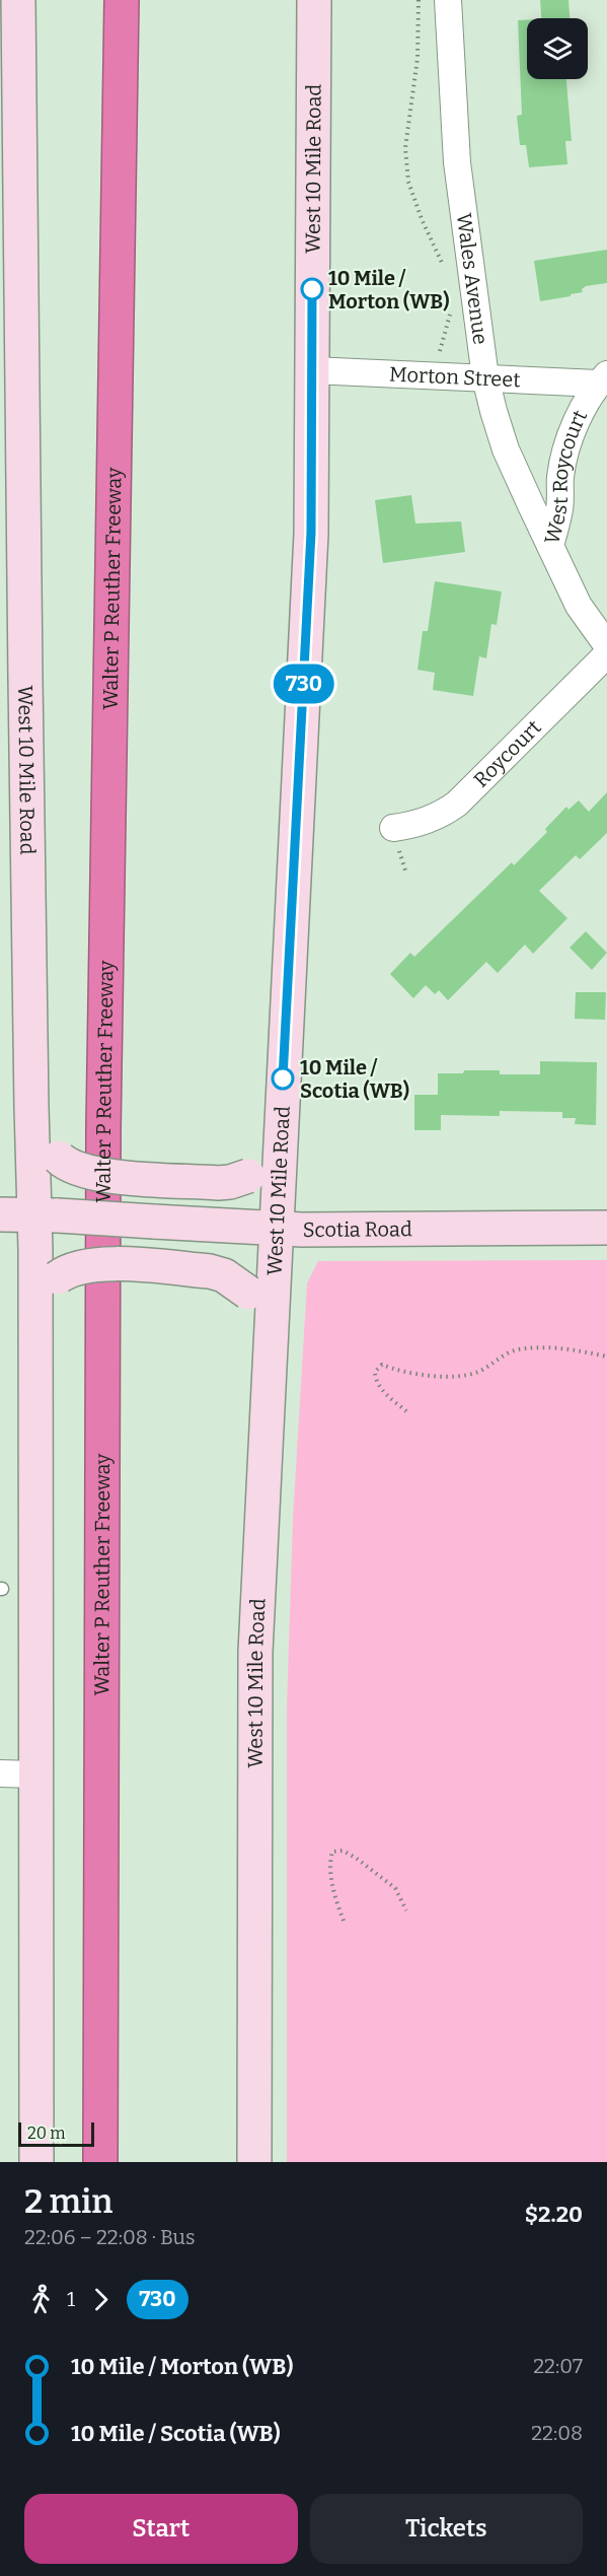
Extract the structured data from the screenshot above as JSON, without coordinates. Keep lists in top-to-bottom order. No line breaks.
{"streets":{"highway":["Walter P Reuther Freeway"],"main road":["West 10 Mile Road","Scotia Road"],"street":["Wales Avenue","Morton Street","West Roycourt","Roycourt"]},"crossings":[["West 10 Mile Road","Morton Street"],["West 10 Mile Road","Scotia Road"],["Wales Avenue","Morton Street"],["Wales Avenue","West Roycourt"],["Morton Street","West Roycourt"]],"places":["10 Mile / Morton (WB)","10 Mile / Scotia (WB)"],"lines":["bus line 730"],"scale_bar":"20 m","page":{"on_map":"730","scale":"20 m","heading":["2 min","22:06 – 22:08 · Bus","$2.20"],"legs":["1","730"],"list":[{"name":"10 Mile / Morton (WB)","value":"22:07"},{"name":"10 Mile / Scotia (WB)","value":"22:08"}],"buttons":["Start","Tickets"]}}
